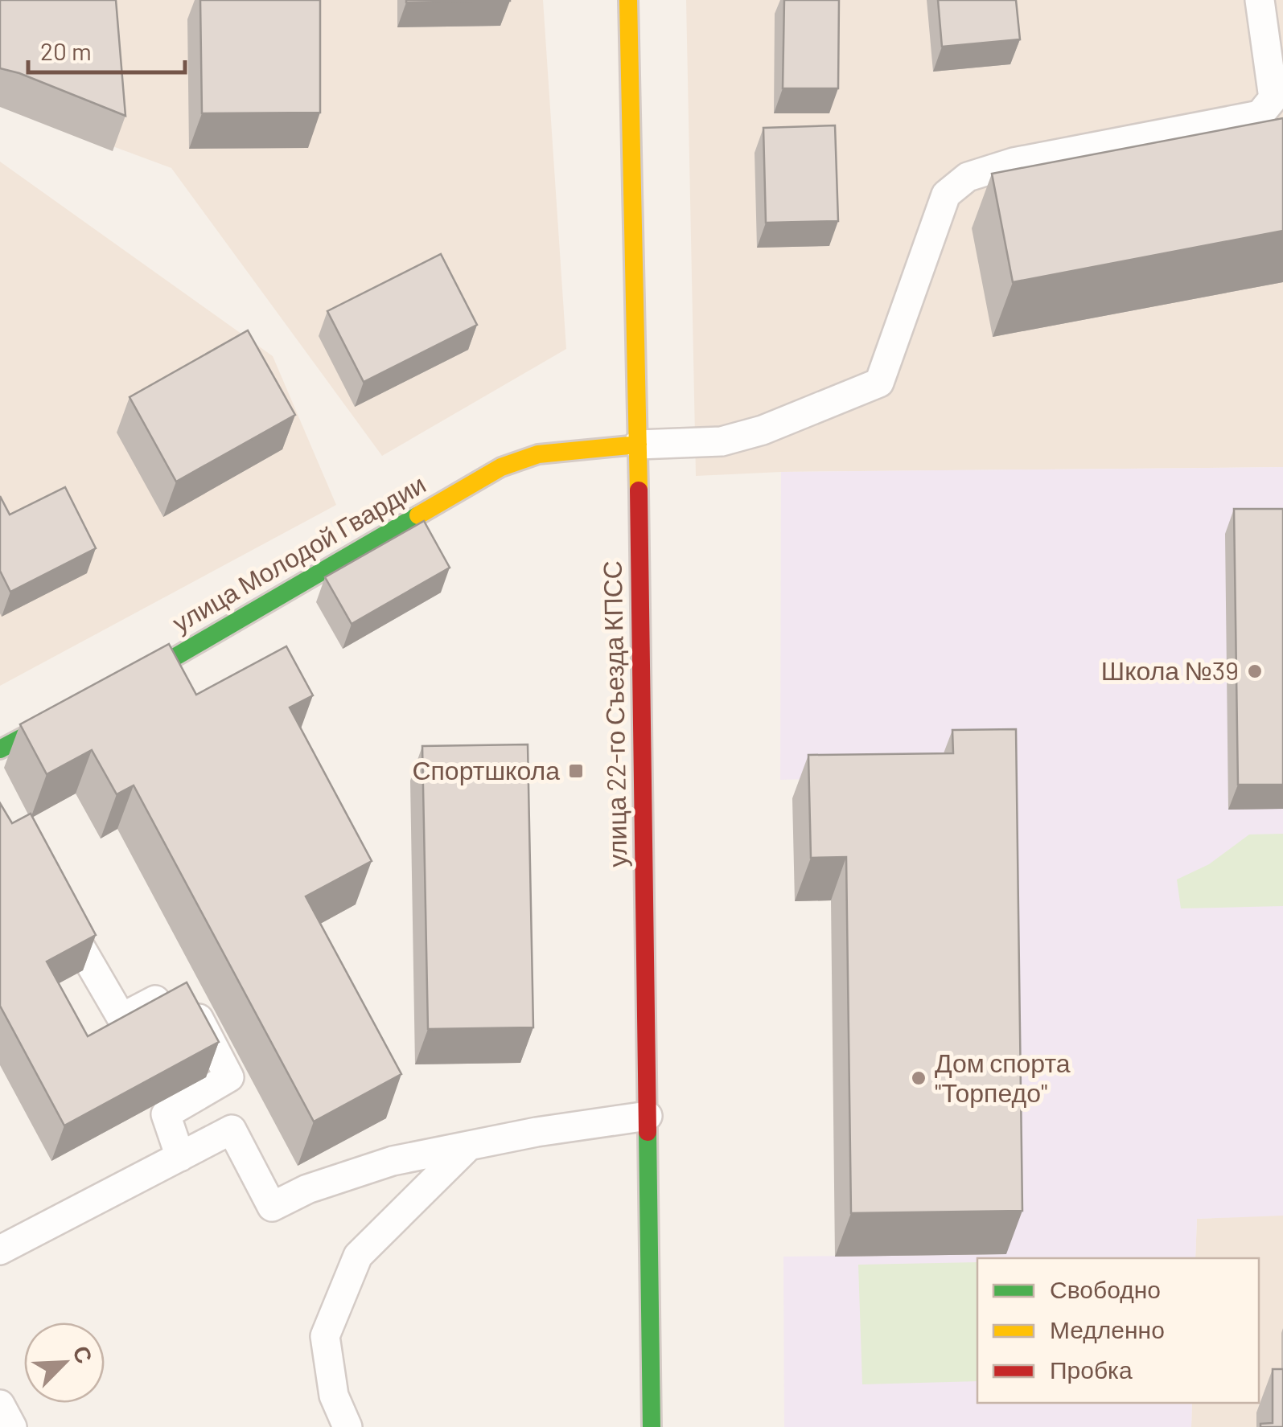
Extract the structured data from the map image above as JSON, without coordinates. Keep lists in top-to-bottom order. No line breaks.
{"streets":{"main road":["улица Молодой Гвардии","улица 22-го Съезда КПСС"]},"crossings":[["улица Молодой Гвардии","улица 22-го Съезда КПСС"]],"places":{"other":["Школа №39","Дом спорта \"Торпедо\""],"transit":["Спортшкола"]},"legend":["Свободно","Медленно","Пробка"],"scale_bar":"20 m","north":"top right"}
